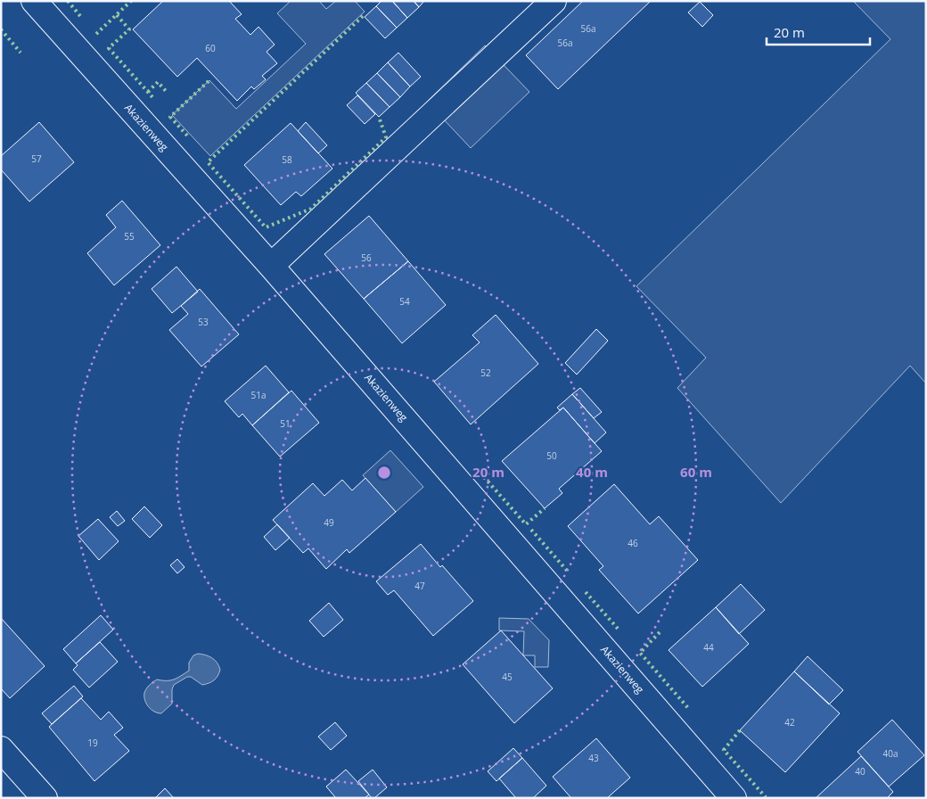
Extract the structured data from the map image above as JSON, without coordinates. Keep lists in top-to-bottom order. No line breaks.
{"streets":{"street":["Akazienweg"]},"house_numbers":["56a","56a","60","57","58","55","56","54","53","52","51a","51","50","49","46","47","44","45","42","19","40a","43","40"],"scale_bar":"20 m","rings":["20 m","40 m","60 m"]}
